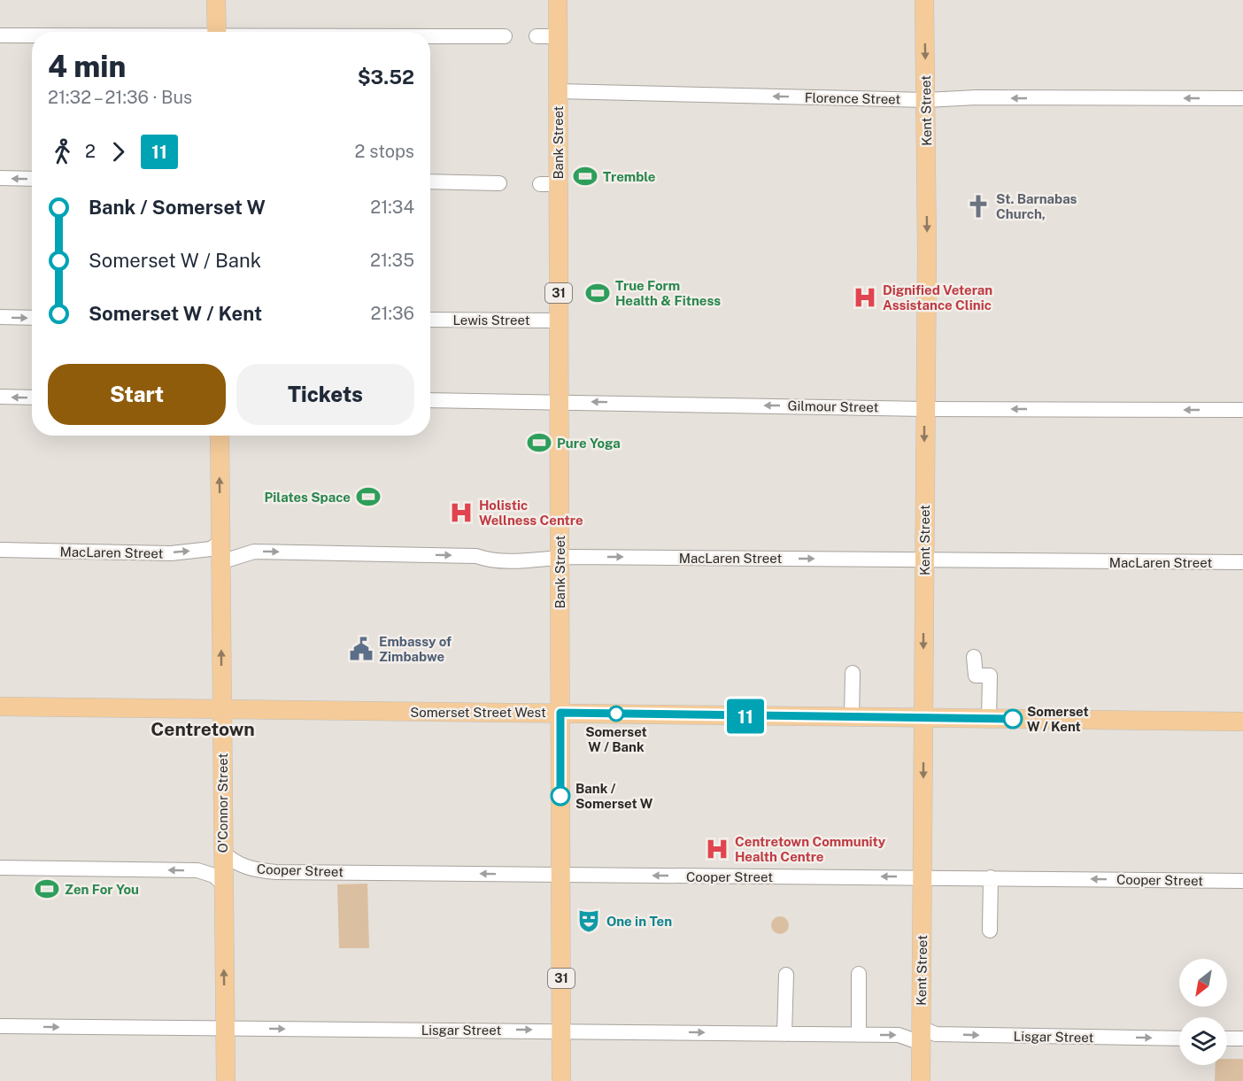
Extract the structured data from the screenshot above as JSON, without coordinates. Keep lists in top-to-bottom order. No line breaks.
{"streets":{"main road":["Kent Street","Bank Street","31","Somerset Street West","O'Connor Street"],"street":["Florence Street","Lewis Street","Gilmour Street","MacLaren Street","Cooper Street","Lisgar Street"]},"crossings":[["Florence Street","Kent Street"],["Florence Street","Bank Street"],["Kent Street","Gilmour Street"],["Kent Street","MacLaren Street"],["Kent Street","Somerset Street West"],["Kent Street","Cooper Street"],["Kent Street","Lisgar Street"],["Bank Street","Lewis Street"],["Bank Street","Gilmour Street"],["Bank Street","MacLaren Street"],["Bank Street","Somerset Street West"],["Bank Street","Cooper Street"],["Bank Street","Lisgar Street"],["MacLaren Street","O'Connor Street"],["Somerset Street West","O'Connor Street"],["O'Connor Street","Cooper Street"],["O'Connor Street","Lisgar Street"]],"one_way":["Florence Street","Kent Street","Gilmour Street","MacLaren Street","O'Connor Street","Cooper Street","Lisgar Street"],"districts":["Centretown"],"places":{"sports":["Tremble","True Form Health & Fitness","Pure Yoga","Pilates Space","Zen For You"],"church":["St. Barnabas Church,"],"hospital":["Dignified Veteran Assistance Clinic","Holistic Wellness Centre","Centretown Community Health Centre"],"public building":["Embassy of Zimbabwe"],"other":["Somerset W / Bank","Somerset W / Kent","Bank / Somerset W"],"theatre":["One in Ten"]},"lines":["bus line 11"],"north":"bottom left","page":{"on_map":"11","heading":["4 min","21:32 – 21:36 · Bus","$3.52"],"legs":["2","11","2 stops"],"list":[{"name":"Bank / Somerset W","value":"21:34"},{"name":"Somerset W / Bank","value":"21:35"},{"name":"Somerset W / Kent","value":"21:36"}],"buttons":["Start","Tickets"]}}
